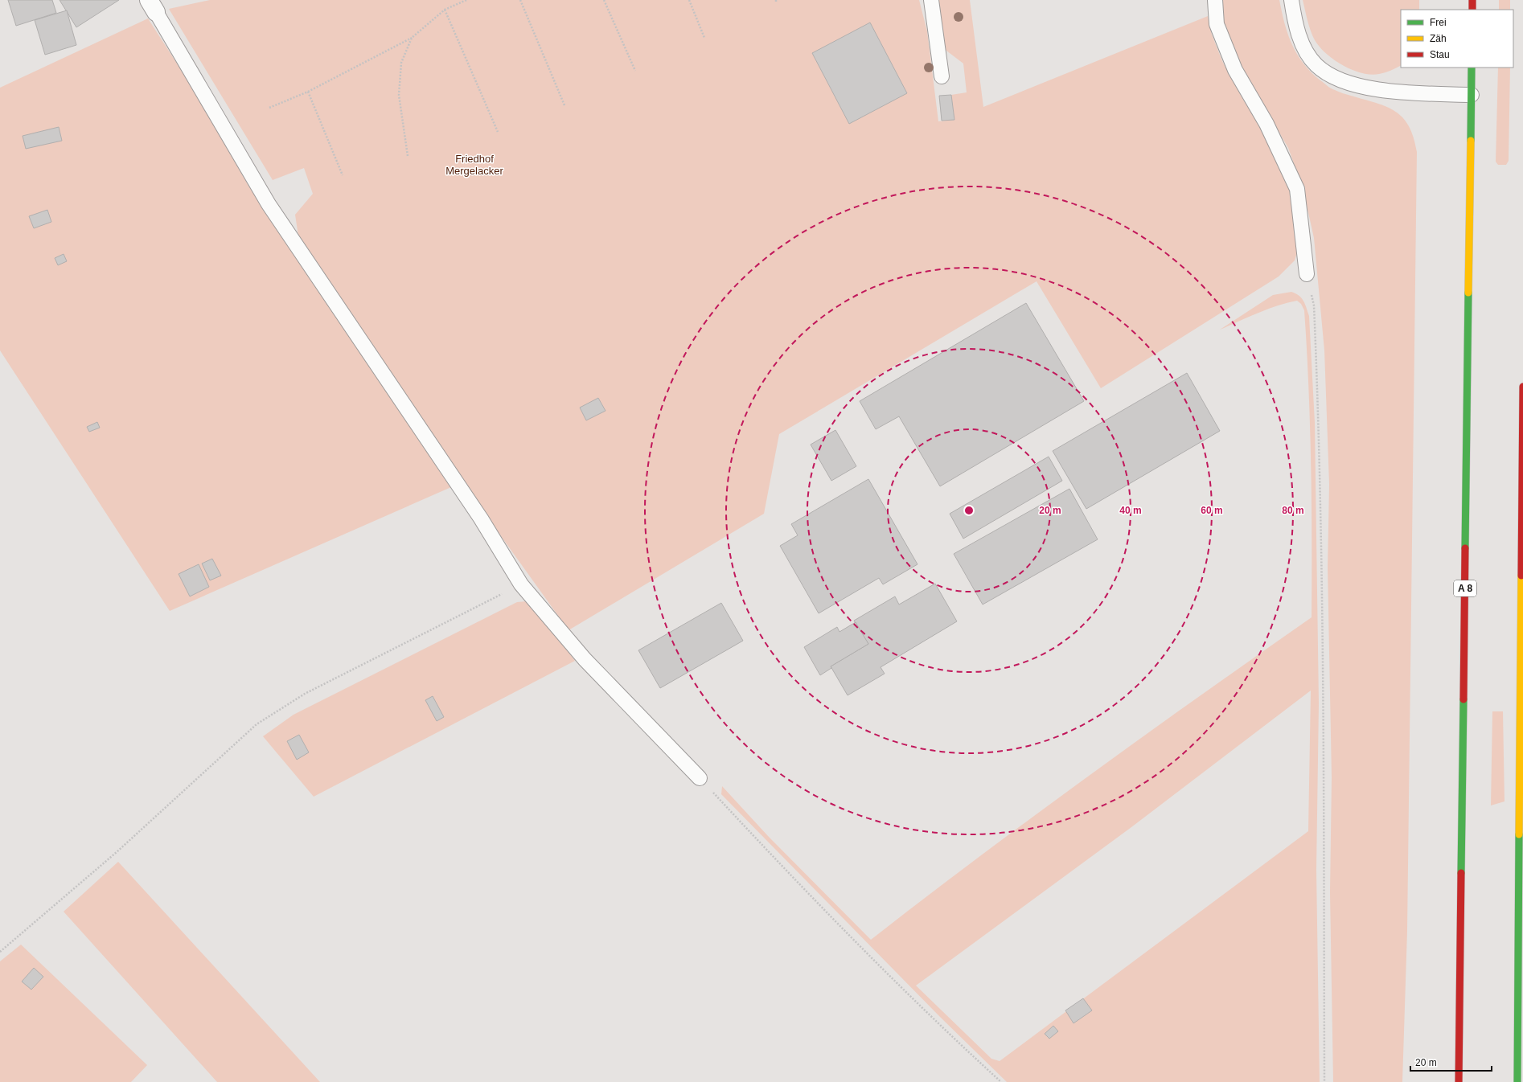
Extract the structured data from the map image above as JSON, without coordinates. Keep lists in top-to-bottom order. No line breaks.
{"streets":{"highway":["A 8"]},"parks":["Friedhof Mergelacker"],"legend":["Frei","Zäh","Stau"],"scale_bar":"20 m","rings":["20 m","40 m","60 m","80 m"]}
